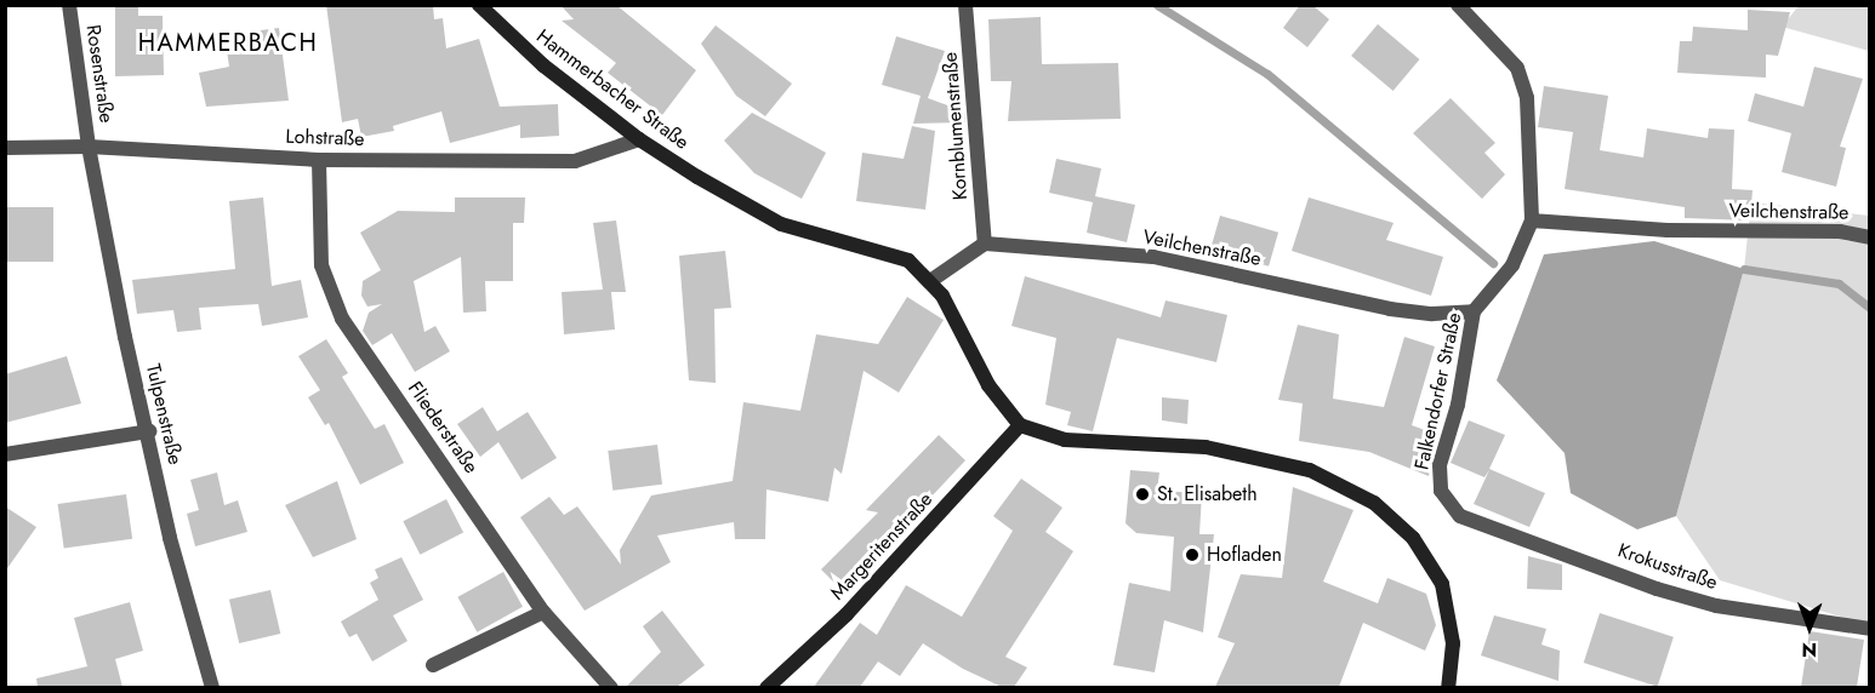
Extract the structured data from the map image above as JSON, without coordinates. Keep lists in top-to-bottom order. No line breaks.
{"streets":{"main road":["Hammerbacher Straße","Margeritenstraße"],"street":["Rosenstraße","Kornblumenstraße","Lohstraße","Veilchenstraße","Falkendorfer Straße","Tulpenstraße","Fliederstraße","Krokusstraße"]},"crossings":[["Rosenstraße","Lohstraße"],["Rosenstraße","Tulpenstraße"],["Hammerbacher Straße","Lohstraße"],["Hammerbacher Straße","Margeritenstraße"],["Kornblumenstraße","Veilchenstraße"],["Lohstraße","Tulpenstraße"],["Lohstraße","Fliederstraße"],["Veilchenstraße","Falkendorfer Straße"],["Falkendorfer Straße","Krokusstraße"]],"districts":["HAMMERBACH"],"places":["St. Elisabeth","Hofladen"],"north":"bottom"}
